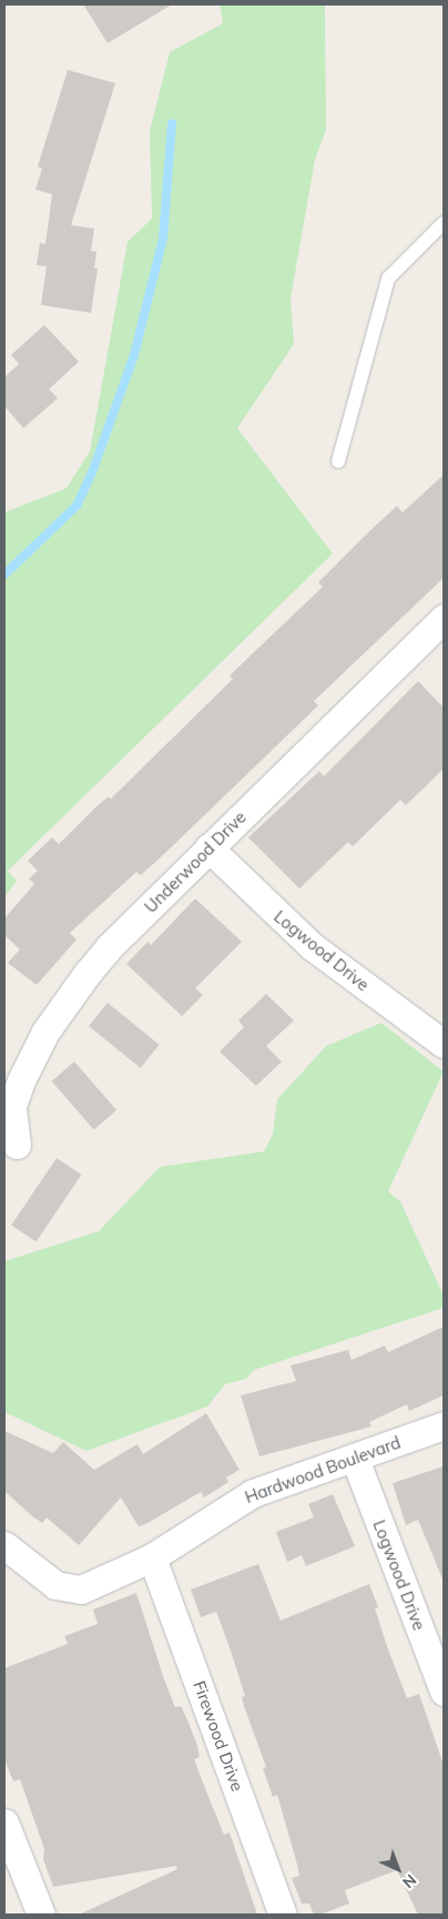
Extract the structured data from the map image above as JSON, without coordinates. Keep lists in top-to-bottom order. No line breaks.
{"streets":{"street":["Underwood Drive","Logwood Drive","Hardwood Boulevard","Firewood Drive"]},"crossings":[["Underwood Drive","Logwood Drive"],["Logwood Drive","Hardwood Boulevard"],["Hardwood Boulevard","Firewood Drive"]],"north":"bottom right"}
